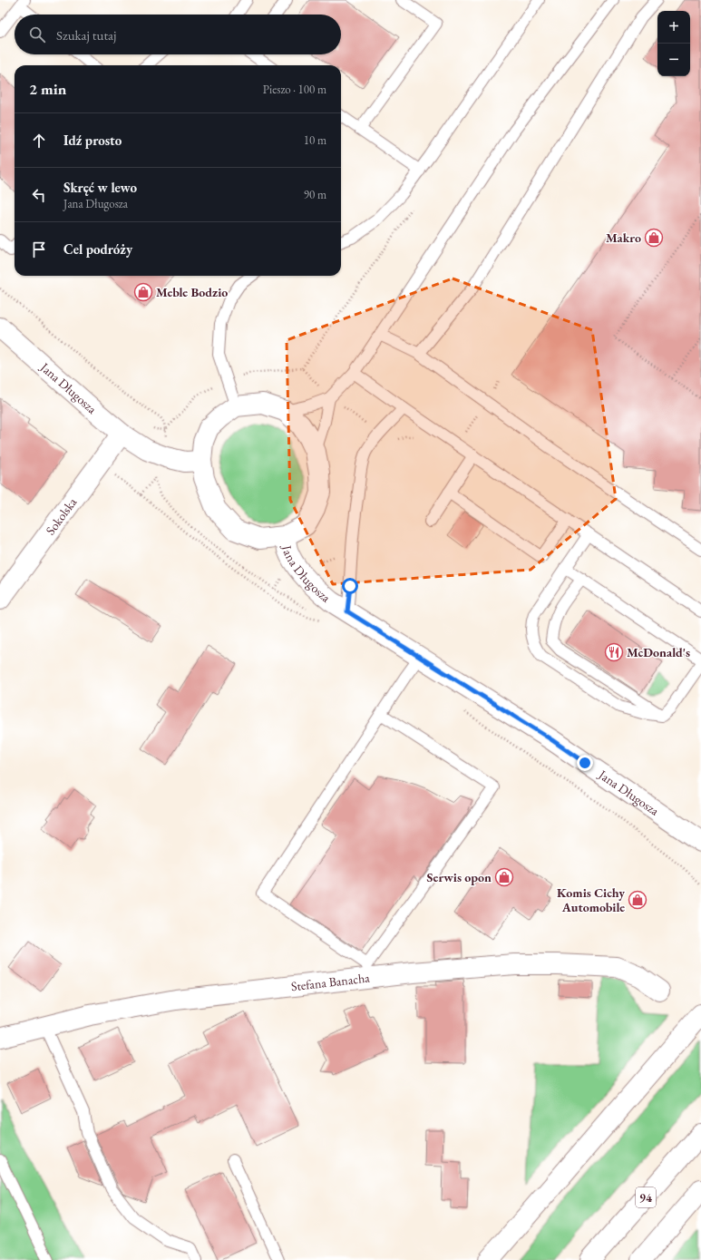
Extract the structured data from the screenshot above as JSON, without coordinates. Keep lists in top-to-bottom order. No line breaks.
{"streets":{"street":["Jana Długosza","Sokolska","Stefana Banacha","94"]},"crossings":[["Jana Długosza","Sokolska"]],"places":{"shop":["Makro","Meble Bodzio","Serwis opon","Komis Cichy Automobile"],"restaurant":["McDonald's"]},"page":{"map_buttons":["+","−"],"search":"Szukaj tutaj","heading":["2 min","Pieszo · 100 m"],"list":[["Idź prosto","10 m"],["Skręć w lewo","Jana Długosza","90 m"],"Cel podróży"]}}
